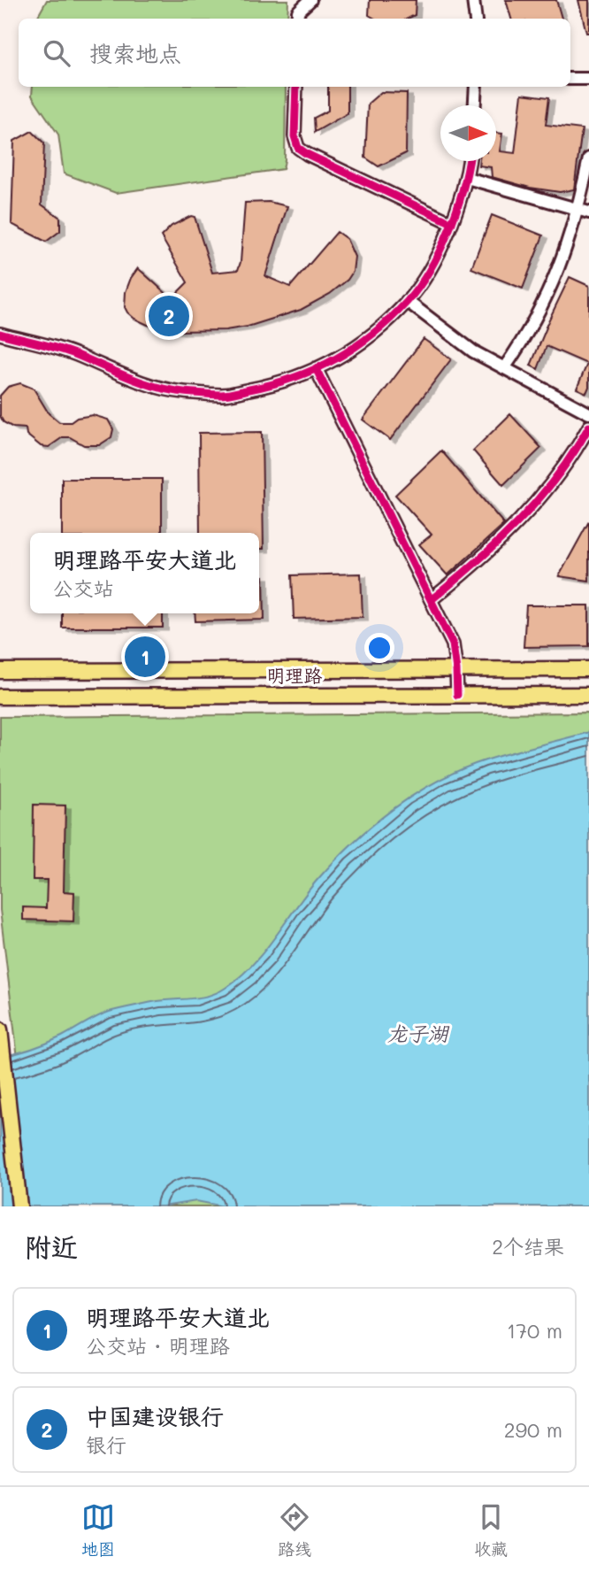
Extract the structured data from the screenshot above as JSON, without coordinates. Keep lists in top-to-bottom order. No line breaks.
{"streets":{"main road":["明理路"]},"water":["龙子湖"],"north":"right","page":{"search":"搜索地点","pins":["2","1"],"popup":["明理路平安大道北","公交站"],"heading":["附近","2个结果"],"list":[{"mark":"1","name":"明理路平安大道北","note":"公交站 · 明理路","value":"170 m"},{"mark":"2","name":"中国建设银行","note":"银行","value":"290 m"}],"nav":["地图","路线","收藏"]}}
